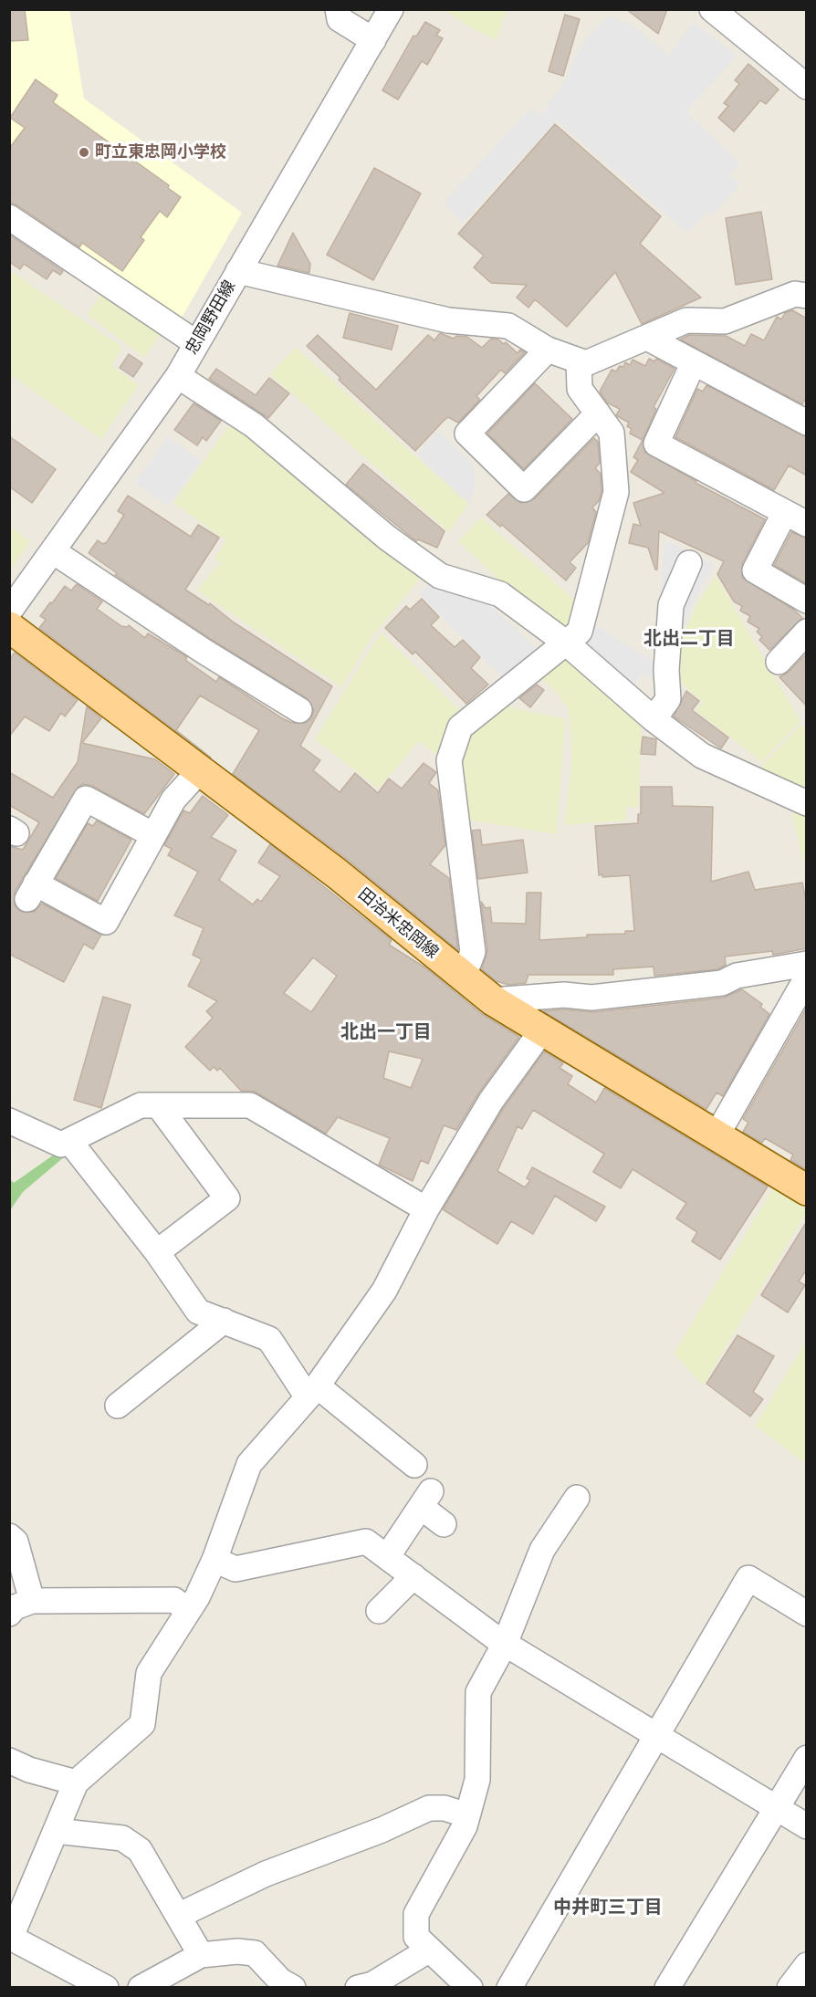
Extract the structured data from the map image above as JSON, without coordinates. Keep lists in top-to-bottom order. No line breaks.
{"streets":{"main road":["田治米忠岡線"],"street":["忠岡野田線"]},"districts":["北出二丁目","北出一丁目","中井町三丁目"],"places":["町立東忠岡小学校"]}
